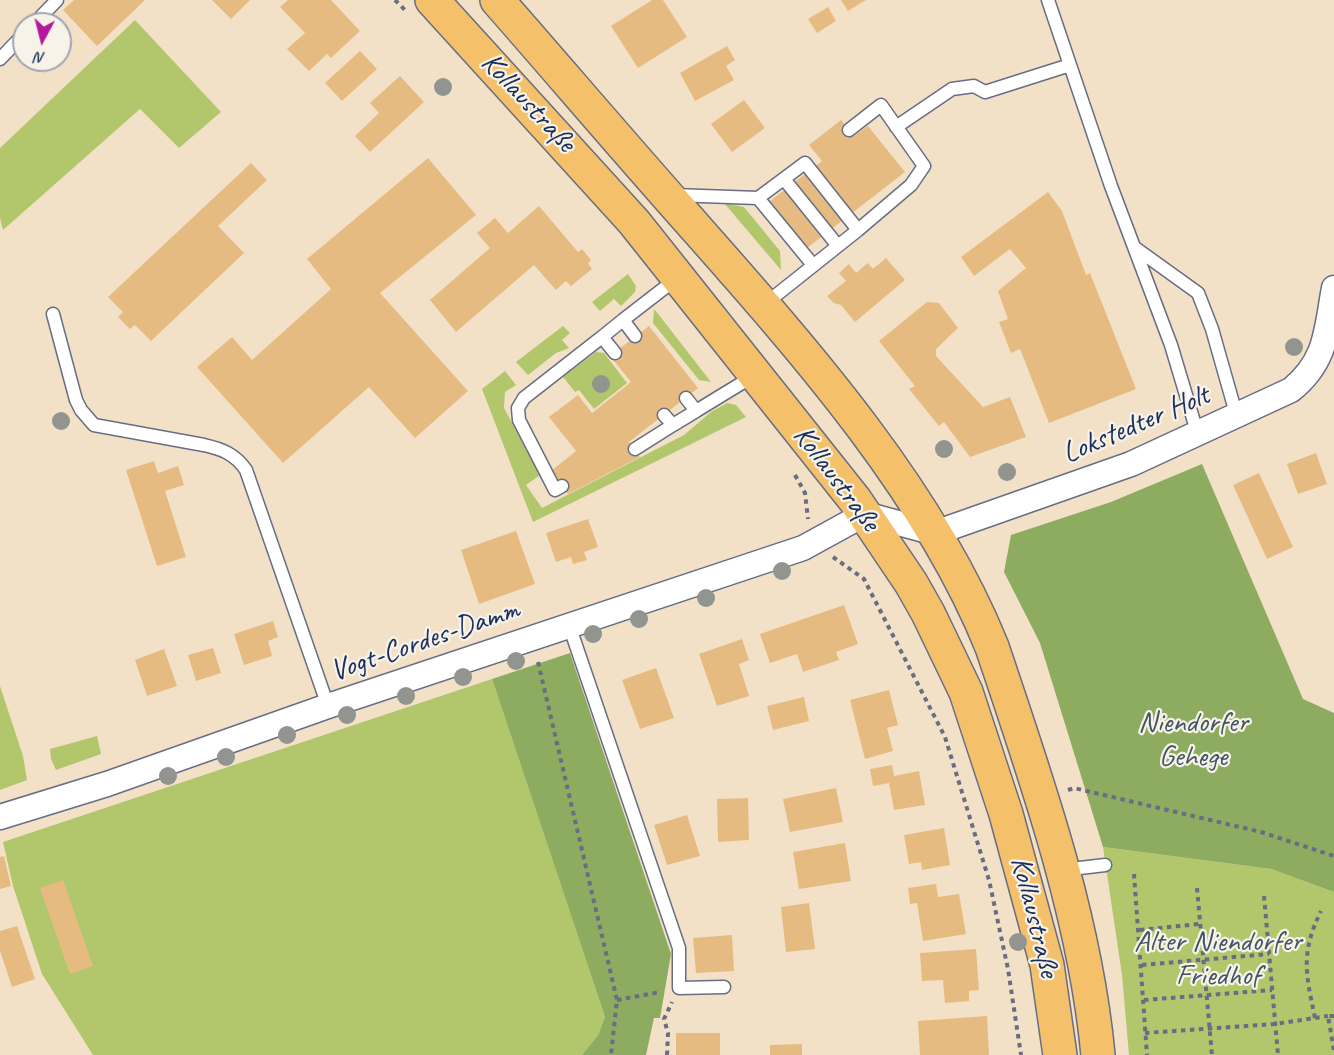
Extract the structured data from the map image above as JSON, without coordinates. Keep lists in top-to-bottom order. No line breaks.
{"streets":{"main road":["Kollaustraße"],"street":["Lokstedter Holt","Vogt-Cordes-Damm"]},"crossings":[["Kollaustraße","Lokstedter Holt"],["Kollaustraße","Vogt-Cordes-Damm"]],"parks":["Niendorfer Gehege","Alter Niendorfer Friedhof"],"north":"bottom"}
